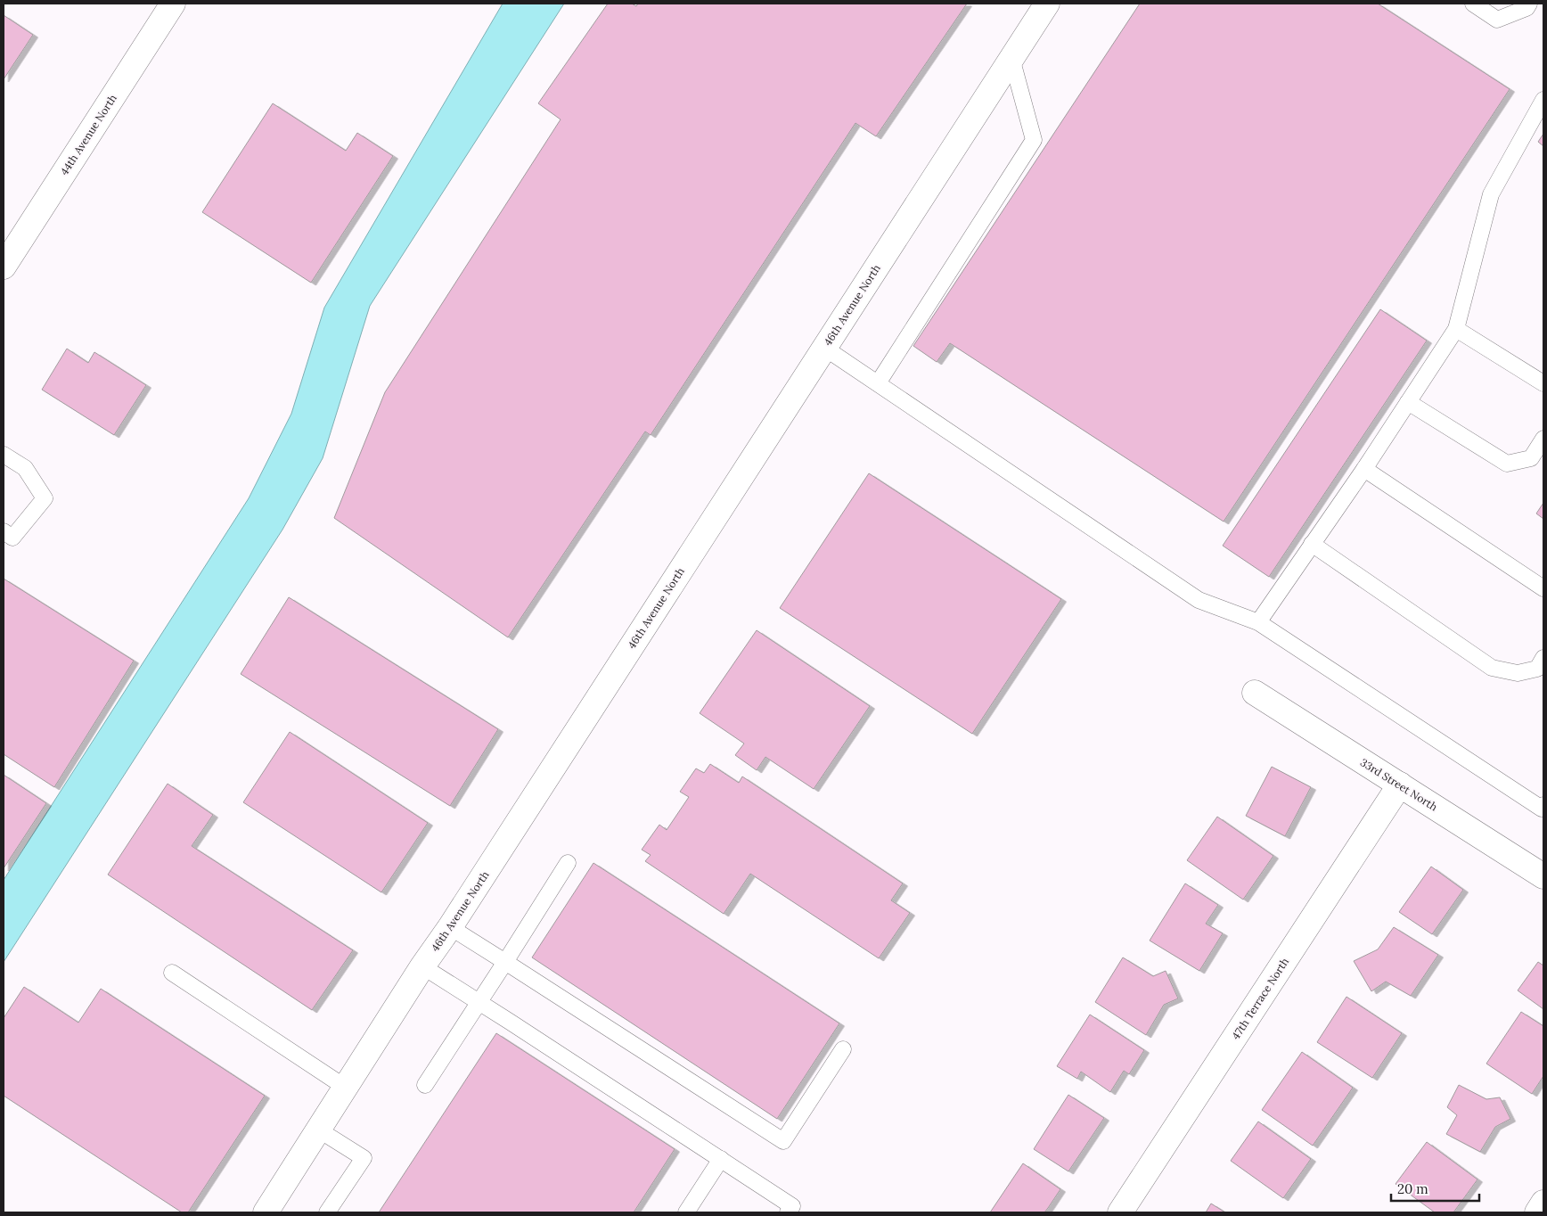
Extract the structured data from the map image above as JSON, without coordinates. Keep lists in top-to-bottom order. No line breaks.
{"streets":{"street":["44th Avenue North","46th Avenue North","33rd Street North","47th Terrace North"]},"crossings":[["33rd Street North","47th Terrace North"]],"scale_bar":"20 m"}
